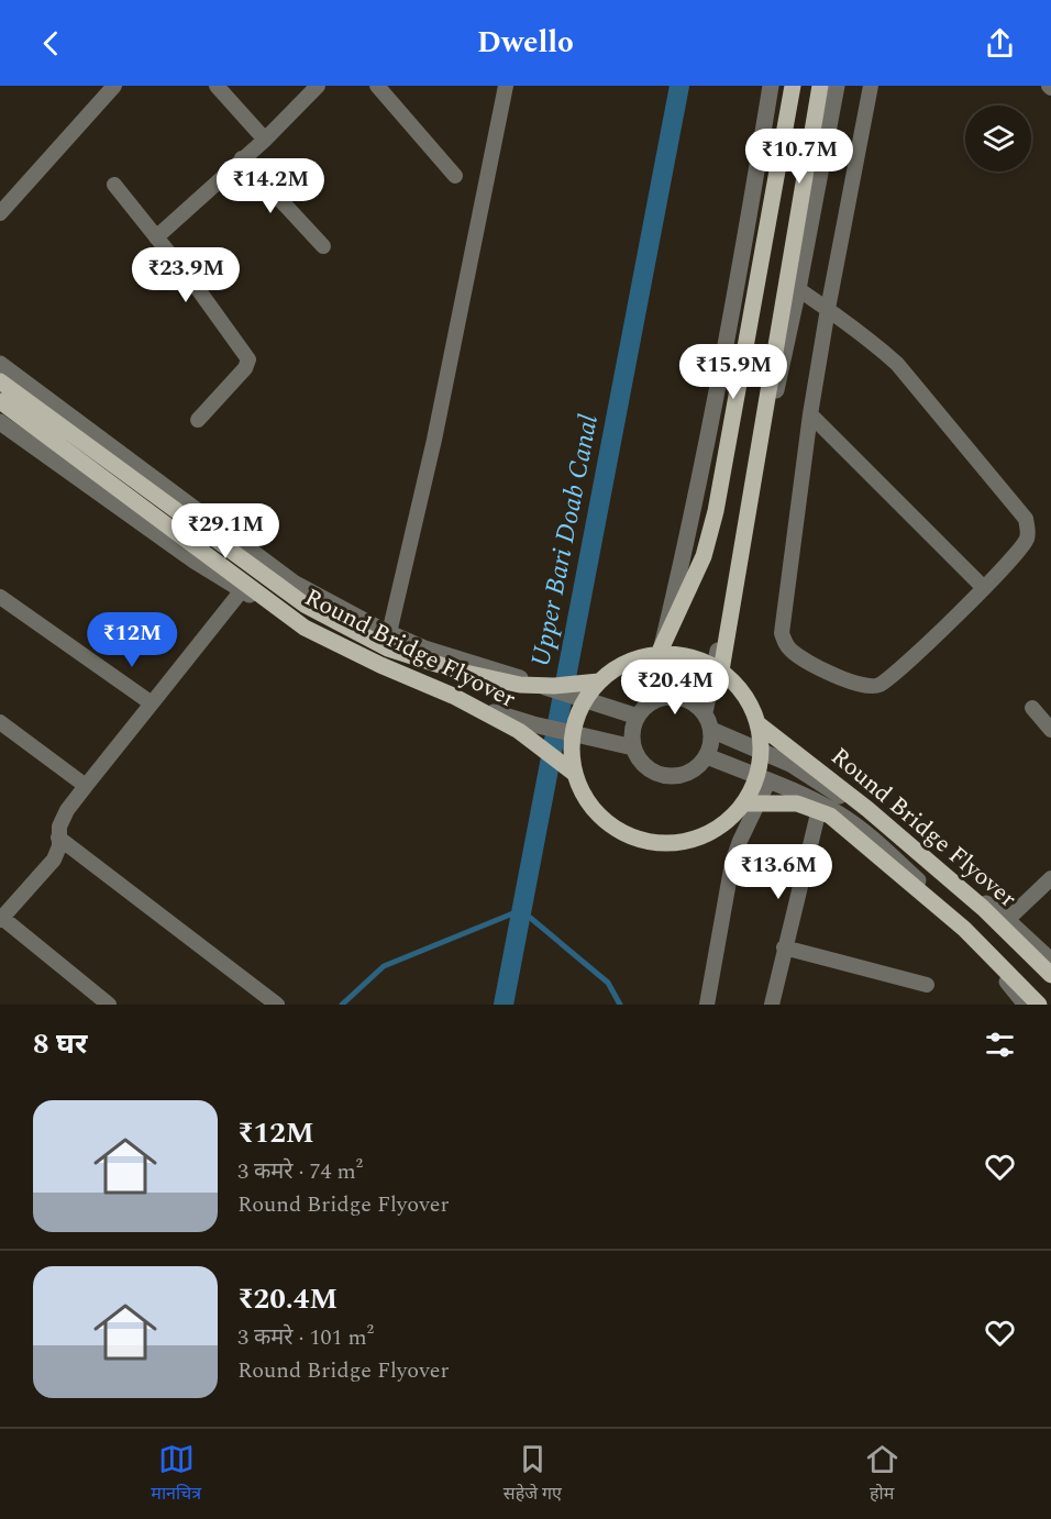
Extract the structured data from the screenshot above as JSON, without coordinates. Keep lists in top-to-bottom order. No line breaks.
{"streets":{"main road":["Round Bridge Flyover"]},"water":["Upper Bari Doab Canal"],"page":{"header":"Dwello","price":["₹10.7M","₹14.2M","₹23.9M","₹15.9M","₹29.1M","₹12M","₹20.4M","₹13.6M"],"heading":"8 घर","list":[{"name":"₹12M","note":"3 कमरे · 74 m² · Round Bridge Flyover"},{"name":"₹20.4M","note":"3 कमरे · 101 m² · Round Bridge Flyover"}],"tabs":["मानचित्र","सहेजे गए","होम"]}}
